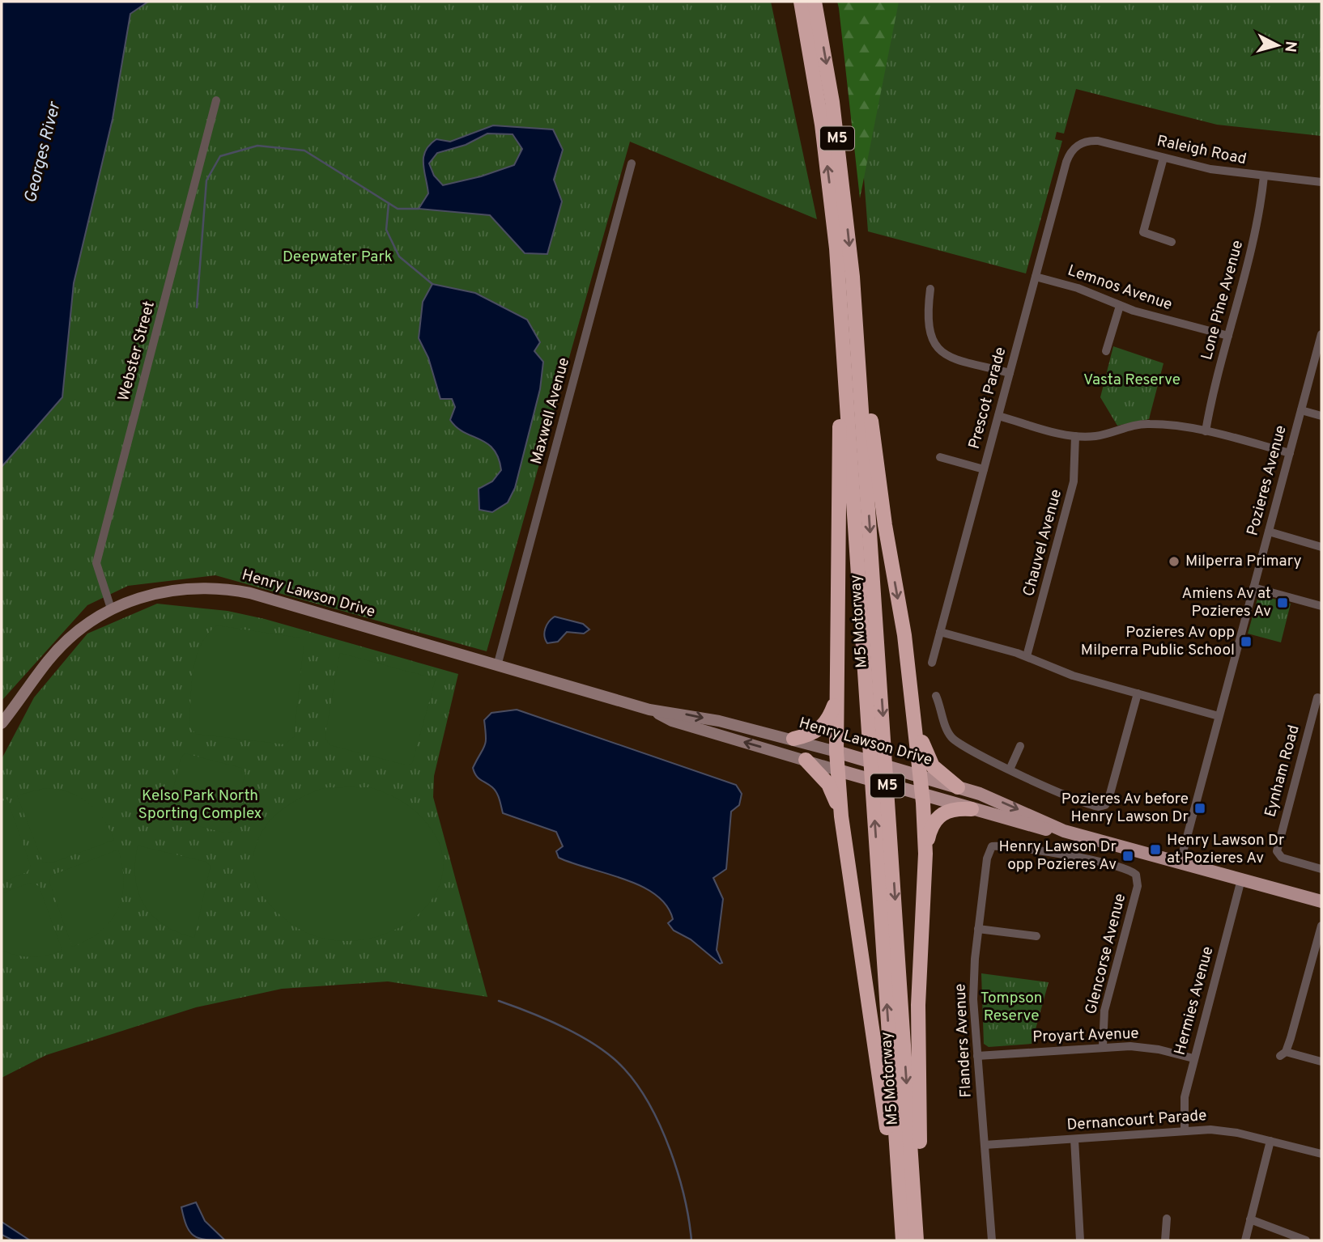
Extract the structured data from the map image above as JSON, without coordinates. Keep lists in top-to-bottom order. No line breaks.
{"streets":{"highway":["M5","M5 Motorway"],"main road":["Henry Lawson Drive"],"street":["Raleigh Road","Lemnos Avenue","Lone Pine Avenue","Webster Street","Prescot Parade","Maxwell Avenue","Pozieres Avenue","Chauvel Avenue","Eynham Road","Glencorse Avenue","Hermies Avenue","Proyart Avenue","Flanders Avenue","Dernancourt Parade"]},"crossings":[["Raleigh Road","Lone Pine Avenue"],["Raleigh Road","Prescot Parade"],["Lemnos Avenue","Lone Pine Avenue"],["Lemnos Avenue","Prescot Parade"],["Webster Street","Henry Lawson Drive"],["Maxwell Avenue","Henry Lawson Drive"],["Pozieres Avenue","Henry Lawson Drive"],["Henry Lawson Drive","Hermies Avenue"],["Glencorse Avenue","Proyart Avenue"],["Glencorse Avenue","Flanders Avenue"],["Hermies Avenue","Proyart Avenue"],["Hermies Avenue","Dernancourt Parade"],["Proyart Avenue","Flanders Avenue"],["Flanders Avenue","Dernancourt Parade"]],"water":["Georges River"],"parks":["Deepwater Park","Vasta Reserve","Kelso Park North Sporting Complex","Tompson Reserve"],"places":{"other":["Milperra Primary"],"transit":["Amiens Av at Pozieres Av","Pozieres Av opp Milperra Public School","Pozieres Av before Henry Lawson Dr","Henry Lawson Dr at Pozieres Av","Henry Lawson Dr opp Pozieres Av"]},"north":"right"}
